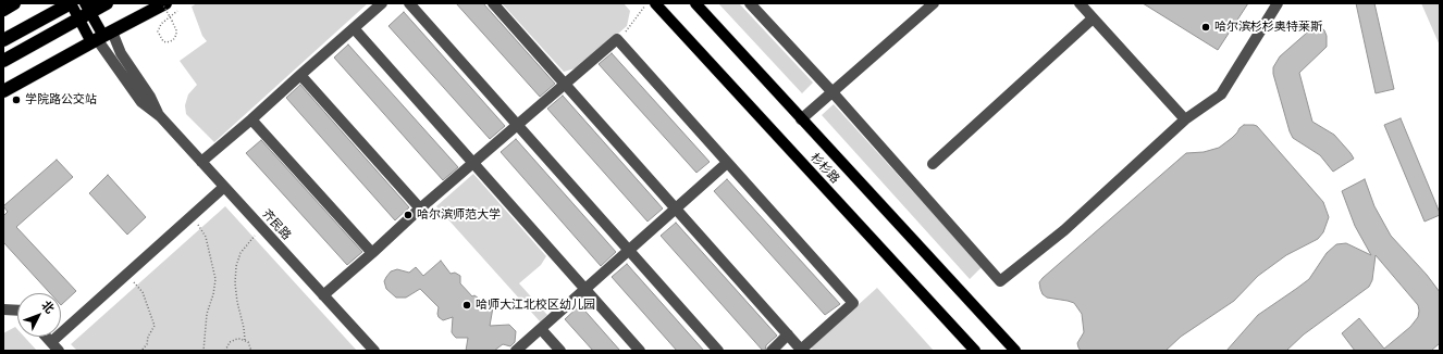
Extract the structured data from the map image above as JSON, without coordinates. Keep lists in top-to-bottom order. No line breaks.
{"streets":{"main road":["杉杉路"],"lane":["齐民路"]},"places":["哈尔滨杉杉奥特莱斯","学院路公交站","哈尔滨师范大学","哈师大江北校区幼儿园"],"north":"top right"}
